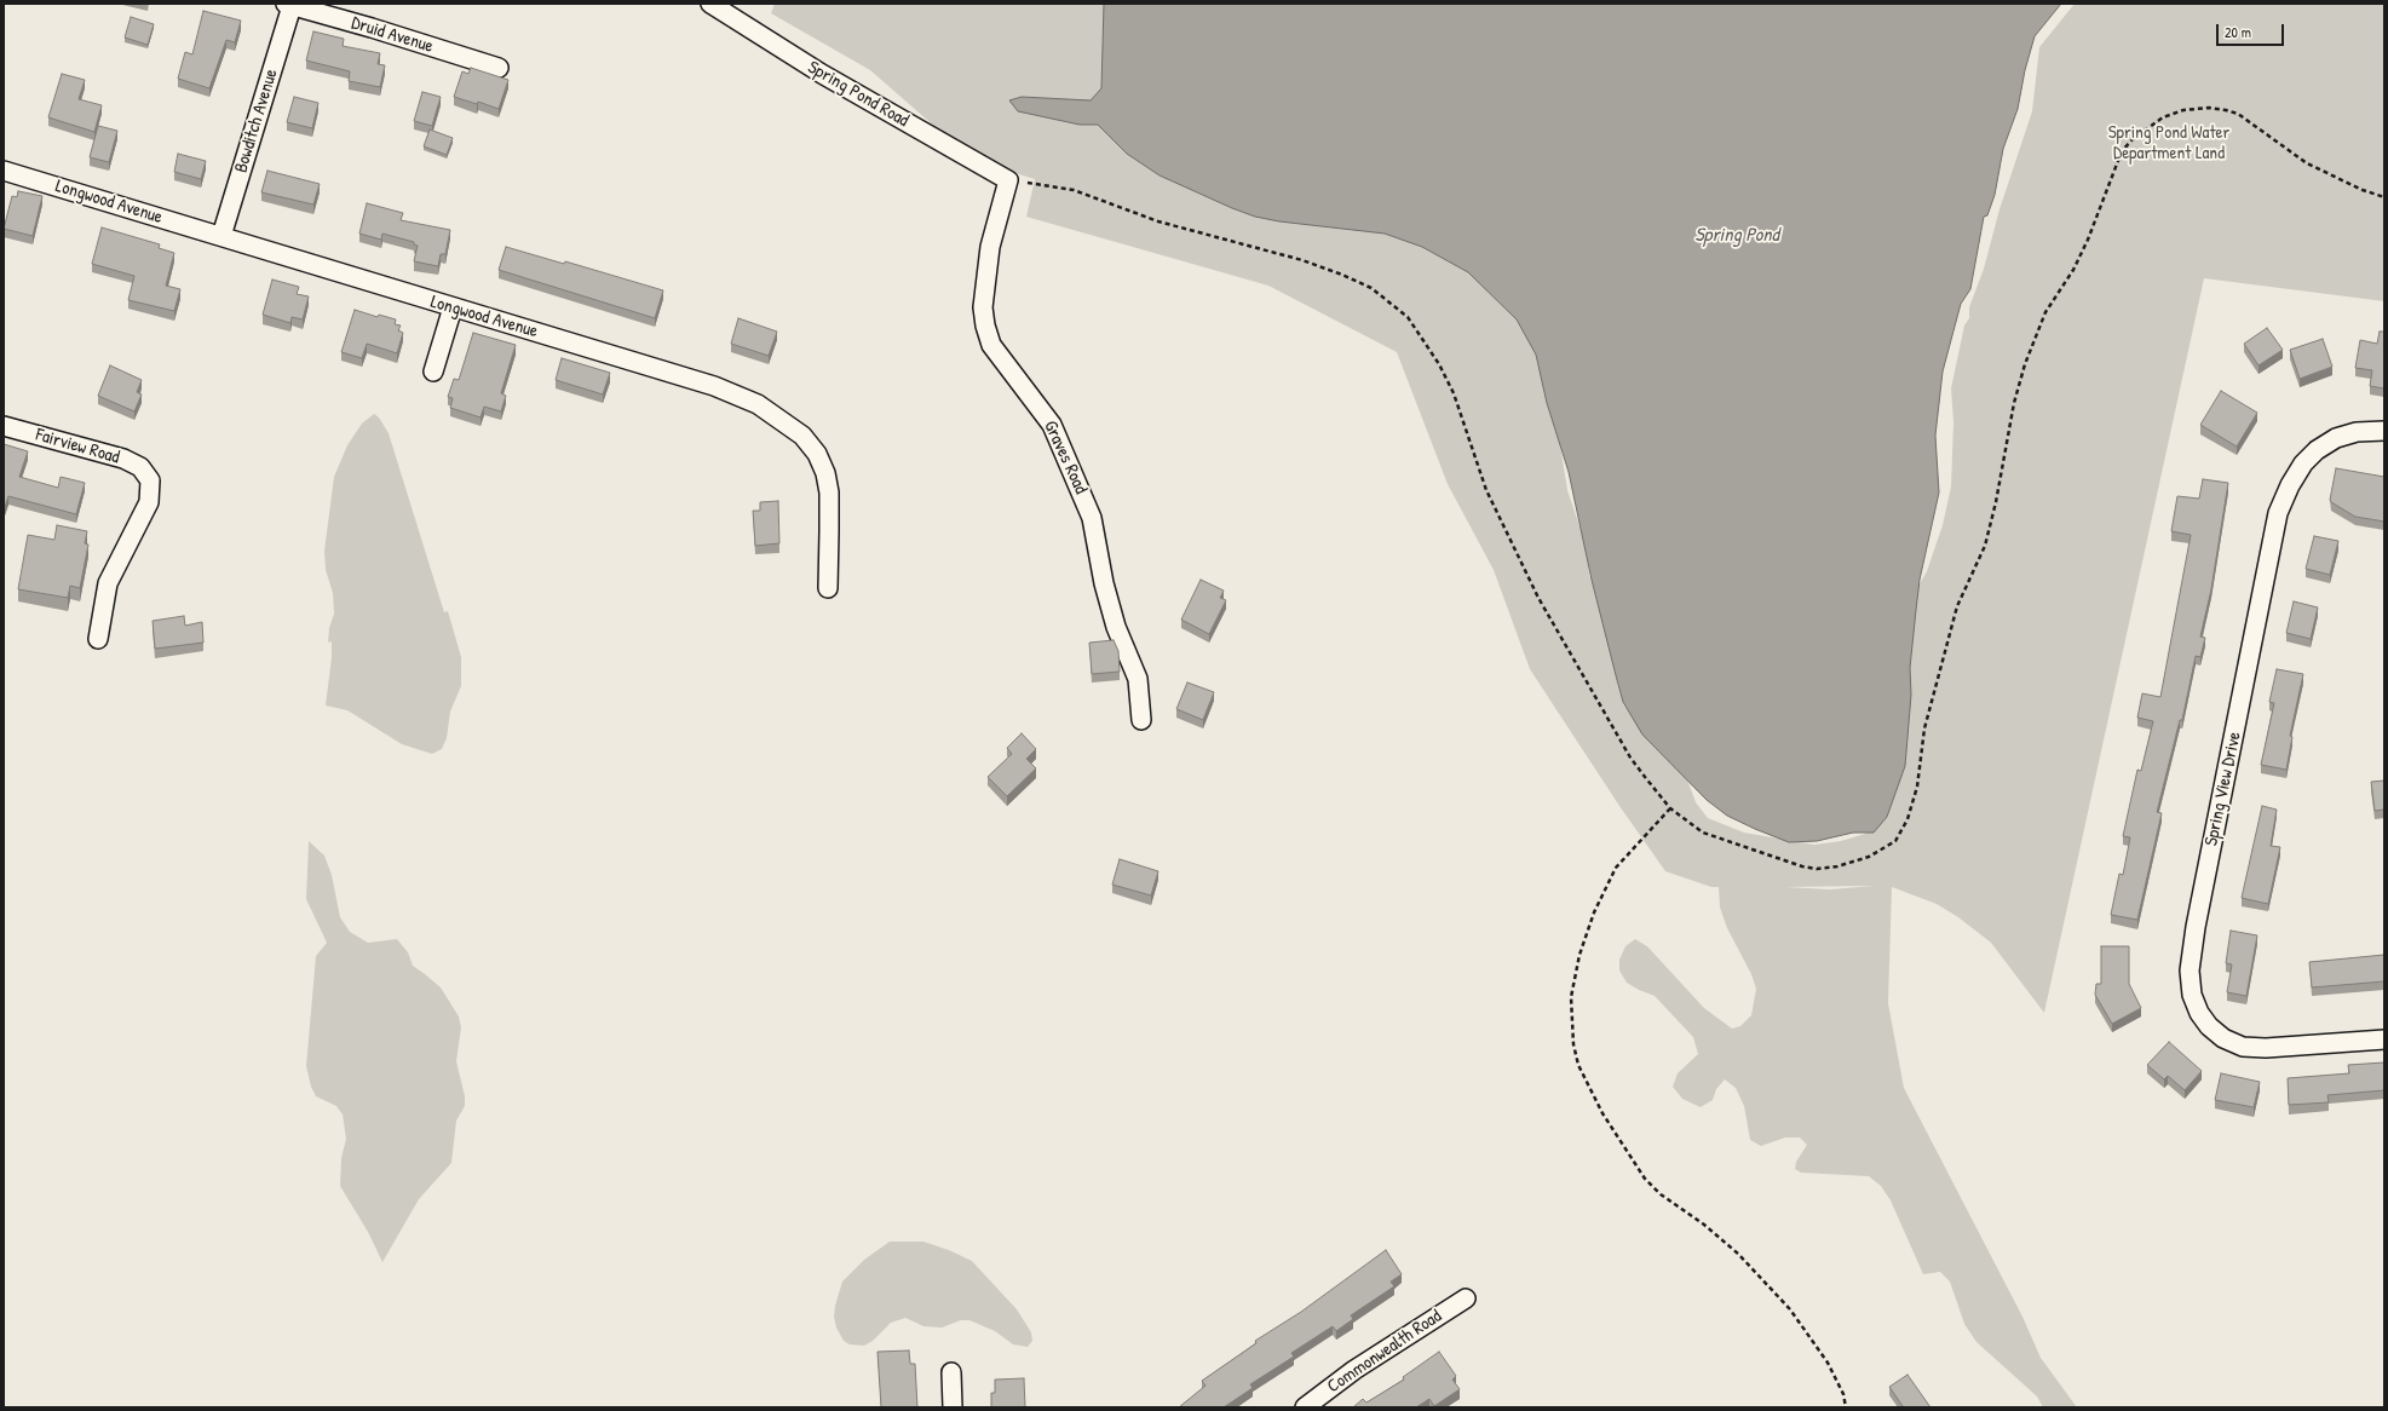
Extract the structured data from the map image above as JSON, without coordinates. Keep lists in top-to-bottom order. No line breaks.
{"streets":{"street":["Druid Avenue","Spring Pond Road","Bowditch Avenue","Longwood Avenue","Fairview Road","Graves Road","Spring View Drive","Commonwealth Road"]},"crossings":[["Druid Avenue","Bowditch Avenue"],["Spring Pond Road","Graves Road"],["Bowditch Avenue","Longwood Avenue"]],"water":["Spring Pond"],"parks":["Spring Pond Water Department Land"],"scale_bar":"20 m"}
